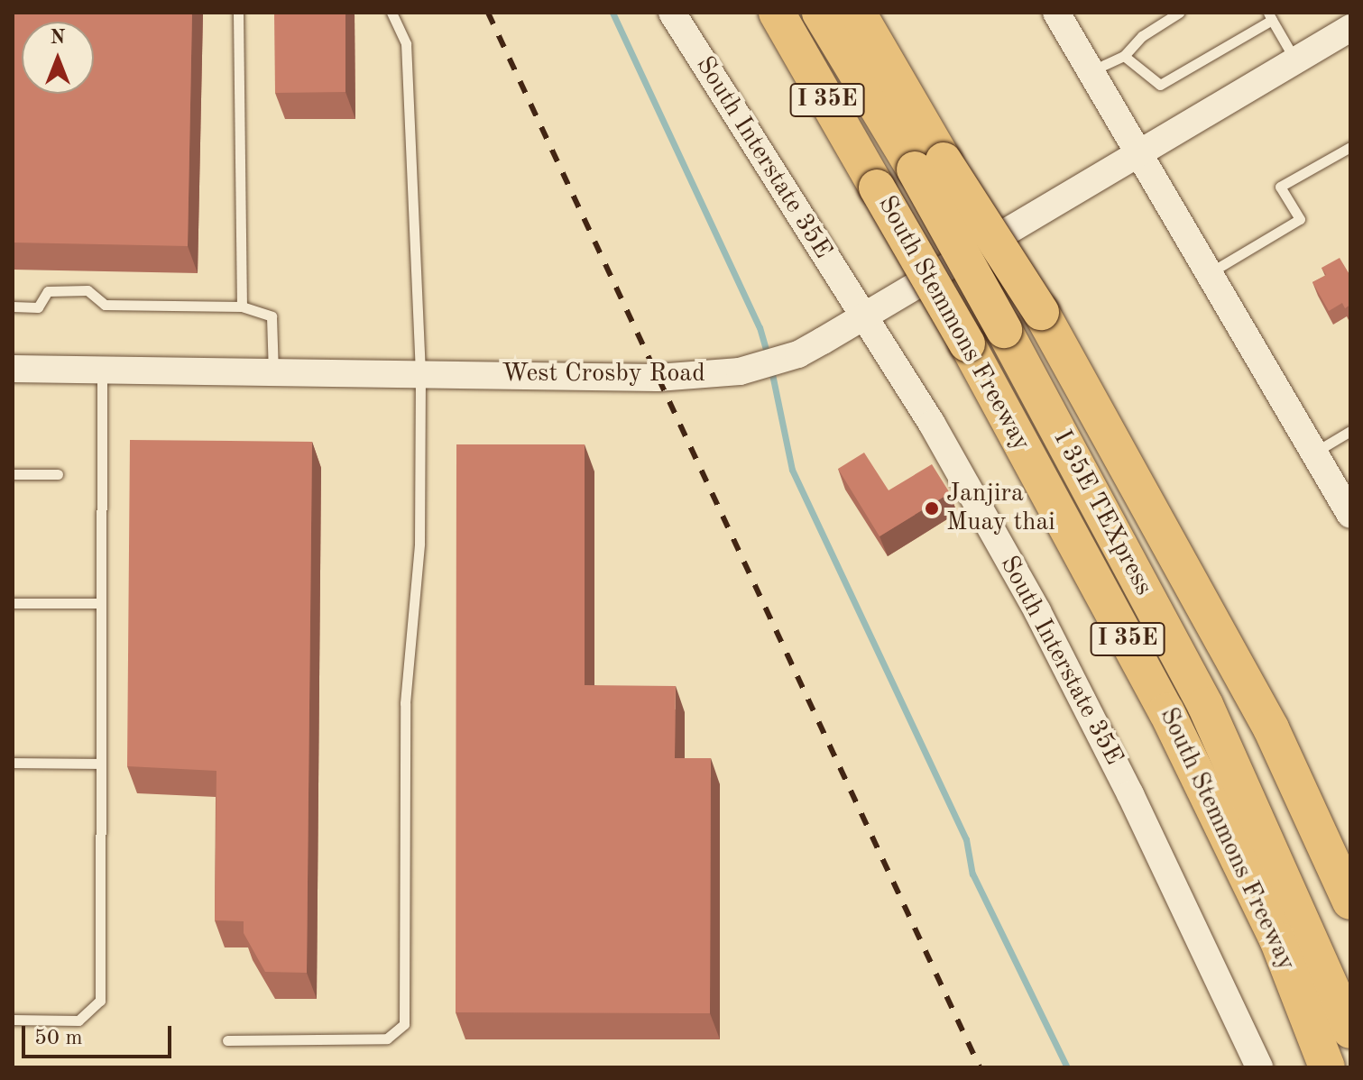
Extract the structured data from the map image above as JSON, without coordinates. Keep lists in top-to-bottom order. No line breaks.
{"streets":{"highway":["I 35E","South Stemmons Freeway","I 35E TEXpress"],"main road":["South Interstate 35E","West Crosby Road"]},"crossings":[["I 35E","I 35E TEXpress"],["South Interstate 35E","West Crosby Road"]],"places":["Janjira Muay thai"],"scale_bar":"50 m","north":"top"}
